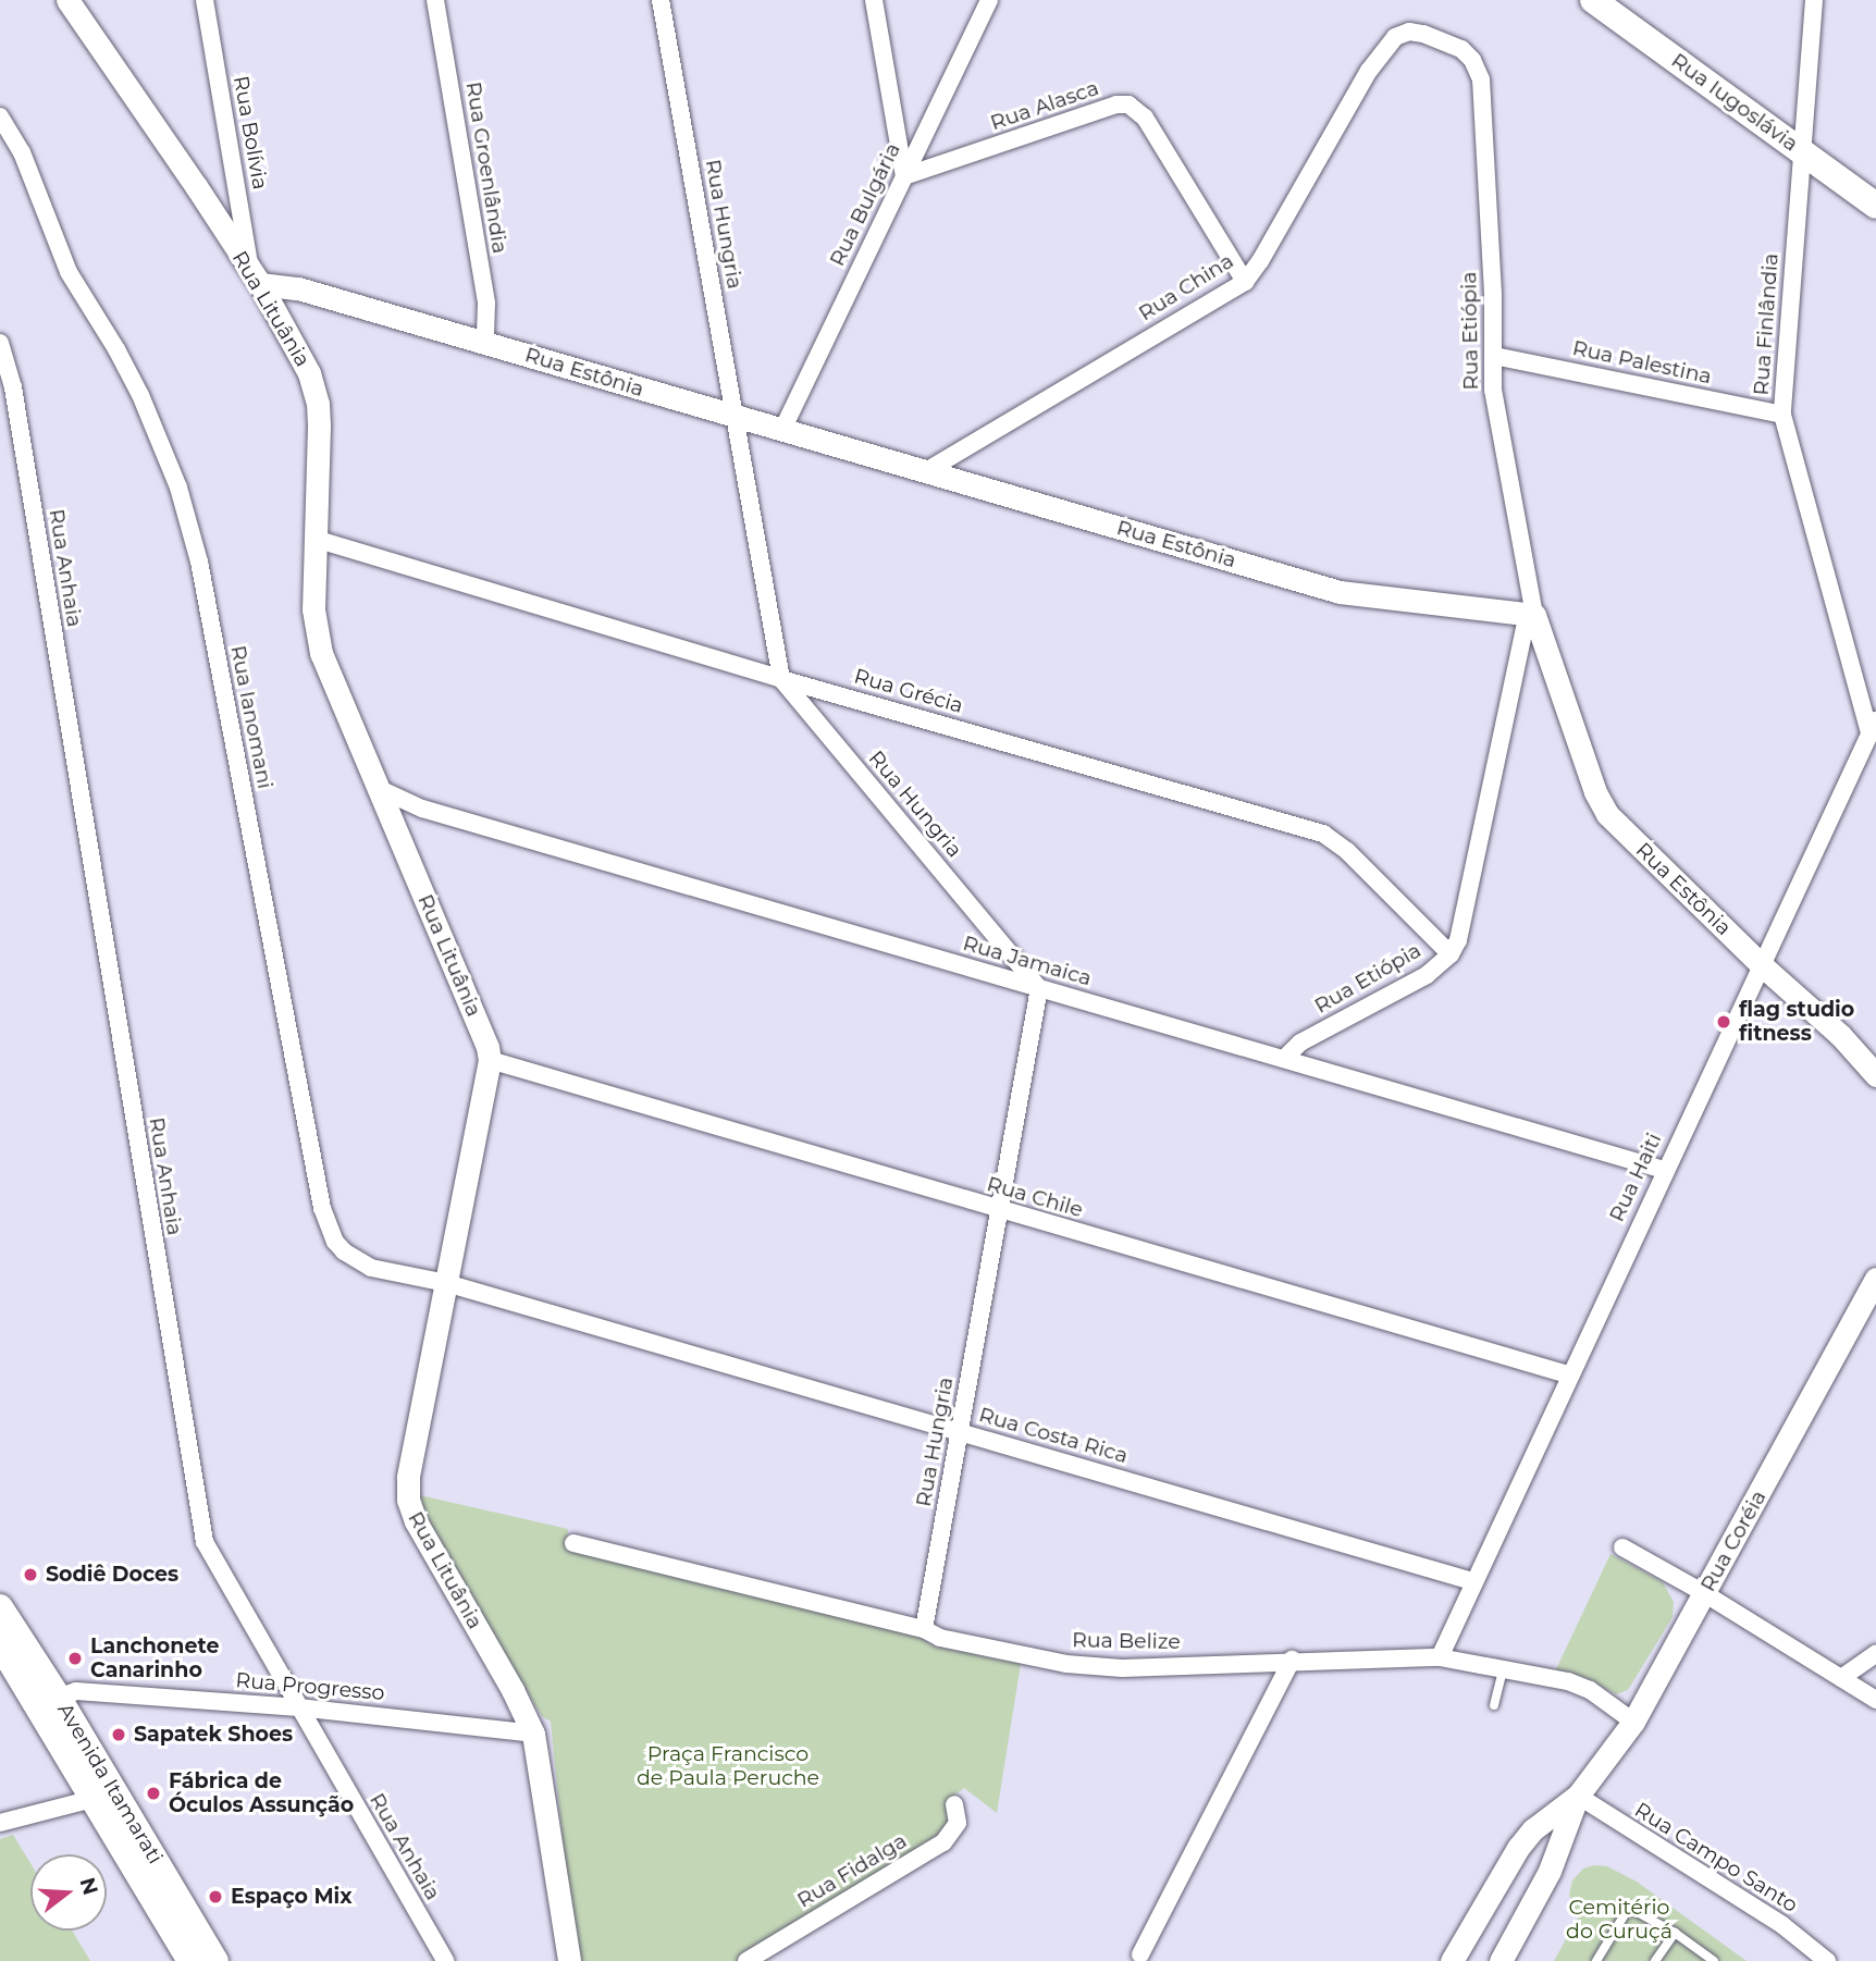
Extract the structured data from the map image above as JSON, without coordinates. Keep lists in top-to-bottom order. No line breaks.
{"streets":{"main road":["Rua Iugoslávia","Avenida Itamarati"],"street":["Rua Alasca","Rua Bolívia","Rua Groenlândia","Rua Bulgária","Rua Hungria","Rua China","Rua Lituânia","Rua Finlândia","Rua Etiópia","Rua Palestina","Rua Estônia","Rua Anhaia","Rua Grécia","Rua Ianomani","Rua Jamaica","Rua Haiti","Rua Chile","Rua Costa Rica","Rua Coréia","Rua Belize","Rua Progresso","Rua Campo Santo","Rua Fidalga"]},"crossings":[["Rua Iugoslávia","Rua Finlândia"],["Rua Alasca","Rua Bulgária"],["Rua Alasca","Rua China"],["Rua Bolívia","Rua Lituânia"],["Rua Bolívia","Rua Estônia"],["Rua Groenlândia","Rua Estônia"],["Rua Bulgária","Rua Estônia"],["Rua Hungria","Rua Estônia"],["Rua Hungria","Rua Grécia"],["Rua Hungria","Rua Jamaica"],["Rua Hungria","Rua Chile"],["Rua Hungria","Rua Costa Rica"],["Rua Hungria","Rua Belize"],["Rua China","Rua Etiópia"],["Rua China","Rua Estônia"],["Rua Lituânia","Rua Estônia"],["Rua Lituânia","Rua Grécia"],["Rua Lituânia","Rua Ianomani"],["Rua Lituânia","Rua Jamaica"],["Rua Lituânia","Rua Chile"],["Rua Lituânia","Rua Costa Rica"],["Rua Lituânia","Rua Progresso"],["Rua Finlândia","Rua Palestina"],["Rua Finlândia","Rua Haiti"],["Rua Etiópia","Rua Palestina"],["Rua Etiópia","Rua Estônia"],["Rua Etiópia","Rua Grécia"],["Rua Etiópia","Rua Jamaica"],["Rua Estônia","Rua Haiti"],["Rua Anhaia","Rua Progresso"],["Rua Ianomani","Rua Costa Rica"],["Rua Jamaica","Rua Haiti"],["Rua Haiti","Rua Chile"],["Rua Haiti","Rua Costa Rica"],["Rua Haiti","Rua Belize"],["Rua Coréia","Rua Belize"],["Rua Coréia","Rua Campo Santo"],["Rua Progresso","Avenida Itamarati"]],"parks":["Praça Francisco de Paula Peruche","Cemitério do Curuçá"],"places":["flag studio fitness","Sodiê Doces","Lanchonete Canarinho","Sapatek Shoes","Fábrica de Óculos Assunção","Espaço Mix"],"north":"right"}
